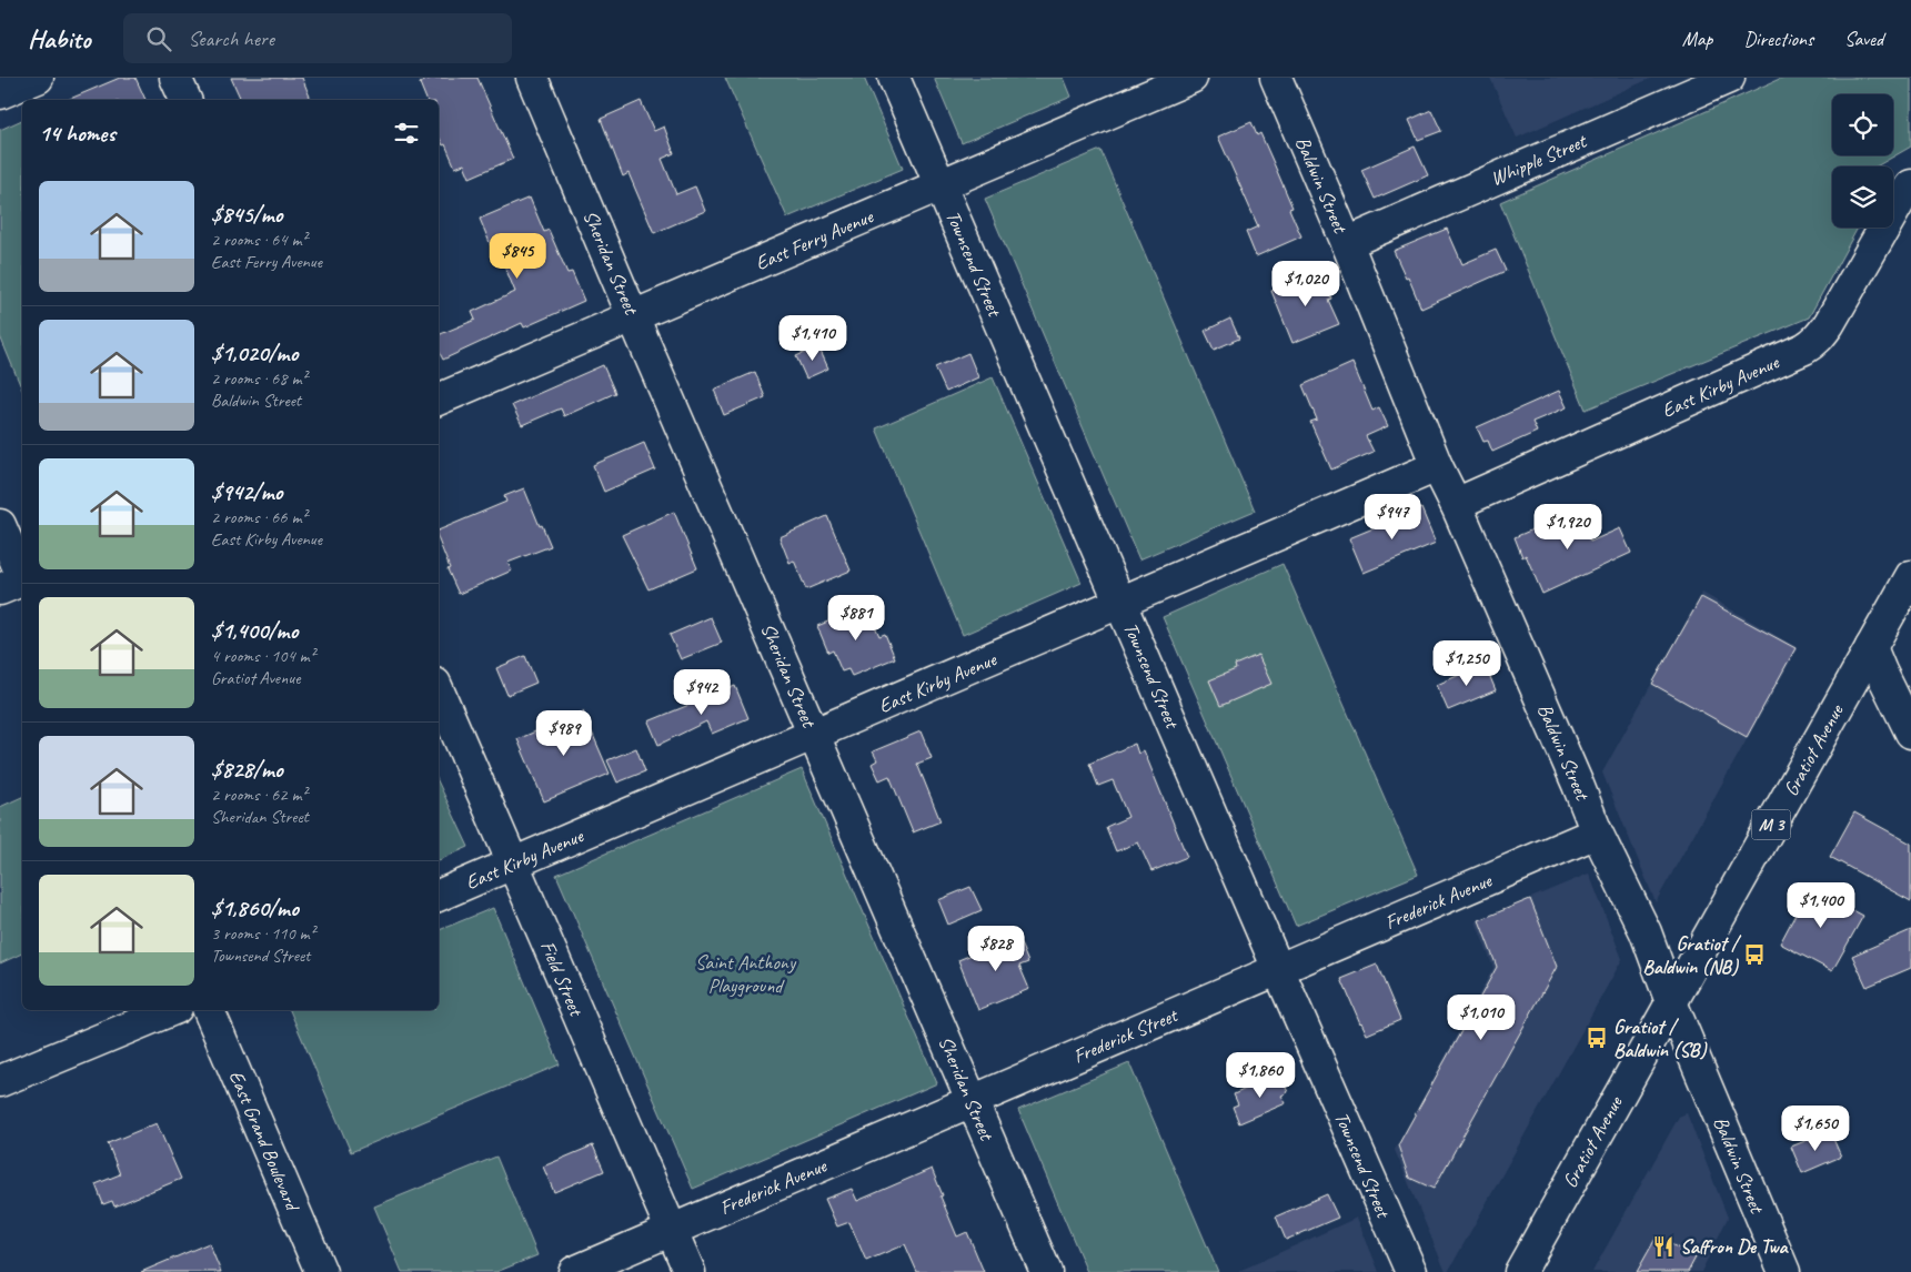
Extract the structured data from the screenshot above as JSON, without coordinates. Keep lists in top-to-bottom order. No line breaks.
{"streets":{"street":["Whipple Street","Baldwin Street","East Ferry Avenue","Sheridan Street","Townsend Street","East Kirby Avenue","Gratiot Avenue","M 3","Frederick Avenue","Field Street","Frederick Street","East Grand Boulevard"]},"crossings":[["Whipple Street","Baldwin Street"],["Baldwin Street","East Kirby Avenue"],["Baldwin Street","Gratiot Avenue"],["Baldwin Street","Frederick Avenue"],["East Ferry Avenue","Sheridan Street"],["East Ferry Avenue","Townsend Street"],["Sheridan Street","East Kirby Avenue"],["Sheridan Street","Frederick Avenue"],["Sheridan Street","Frederick Street"],["Townsend Street","East Kirby Avenue"],["Townsend Street","Frederick Avenue"],["Townsend Street","Frederick Street"],["East Kirby Avenue","Field Street"],["Frederick Avenue","Field Street"],["Frederick Avenue","Frederick Street"]],"parks":["Saint Anthony Playground"],"places":{"bus stop":["Gratiot / Baldwin (NB)","Gratiot / Baldwin (SB)"],"restaurant":["Saffron De Twa"]},"page":{"header":"Habito","search":"Search here","nav":["Map","Directions","Saved"],"heading":"14 homes","list":[{"name":"$845/mo","note":"2 rooms · 64 m² · East Ferry Avenue"},{"name":"$1,020/mo","note":"2 rooms · 68 m² · Baldwin Street"},{"name":"$942/mo","note":"2 rooms · 66 m² · East Kirby Avenue"},{"name":"$1,400/mo","note":"4 rooms · 104 m² · Gratiot Avenue"},{"name":"$828/mo","note":"2 rooms · 62 m² · Sheridan Street"},{"name":"$1,860/mo","note":"3 rooms · 110 m² · Townsend Street"}],"price":["$845","$1,020","$1,410","$947","$1,920","$881","$1,250","$942","$989","$1,400","$828","$1,010","$1,860","$1,650"]}}
